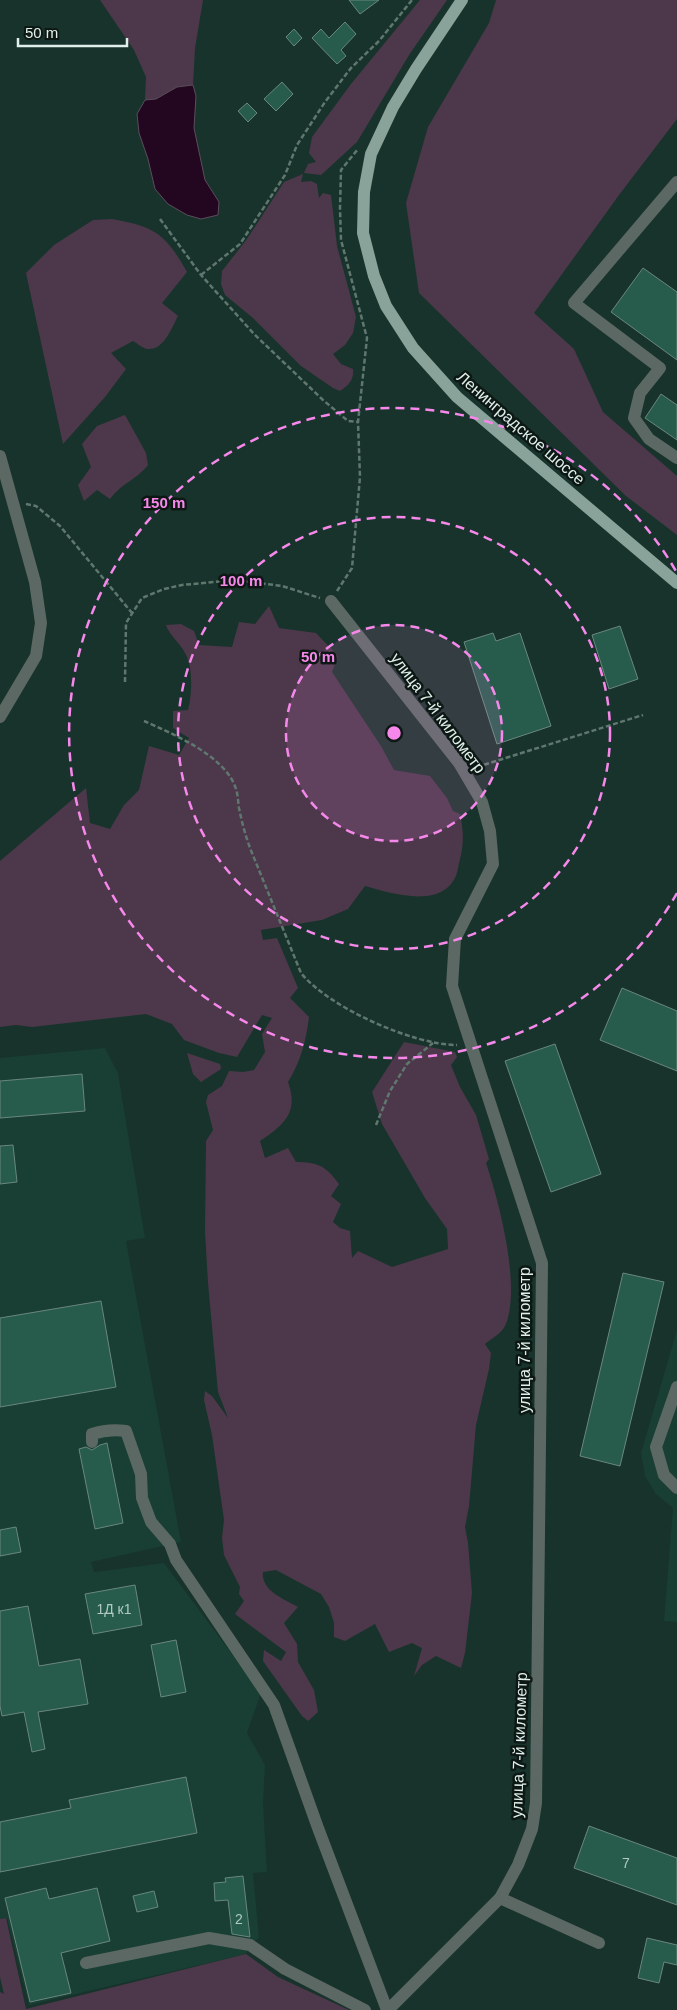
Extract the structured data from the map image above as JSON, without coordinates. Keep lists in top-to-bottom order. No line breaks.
{"streets":{"main road":["Ленинградское шоссе"],"lane":["улица 7-й километр"]},"house_numbers":["1Д к1","7","2"],"scale_bar":"50 m","rings":["150 m","100 m","50 m"]}
